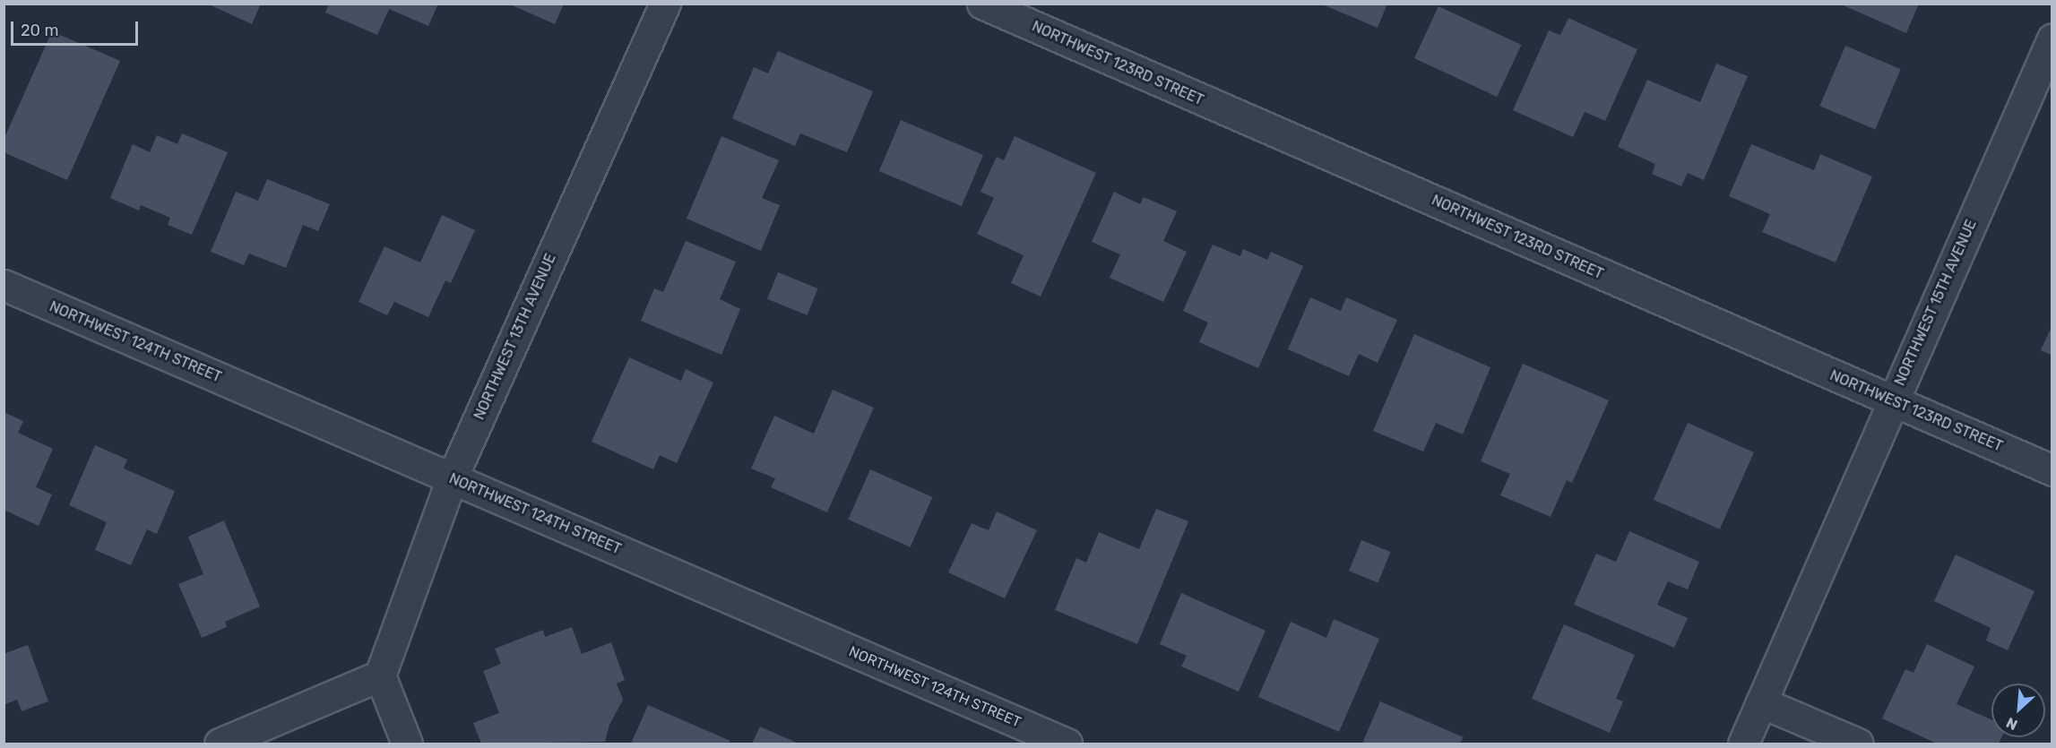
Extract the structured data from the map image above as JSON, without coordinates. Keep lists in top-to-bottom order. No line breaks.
{"streets":{"street":["NORTHWEST 123RD STREET","NORTHWEST 15TH AVENUE","NORTHWEST 13TH AVENUE","NORTHWEST 124TH STREET"]},"crossings":[["NORTHWEST 123RD STREET","NORTHWEST 15TH AVENUE"],["NORTHWEST 13TH AVENUE","NORTHWEST 124TH STREET"]],"scale_bar":"20 m","north":"bottom left"}
